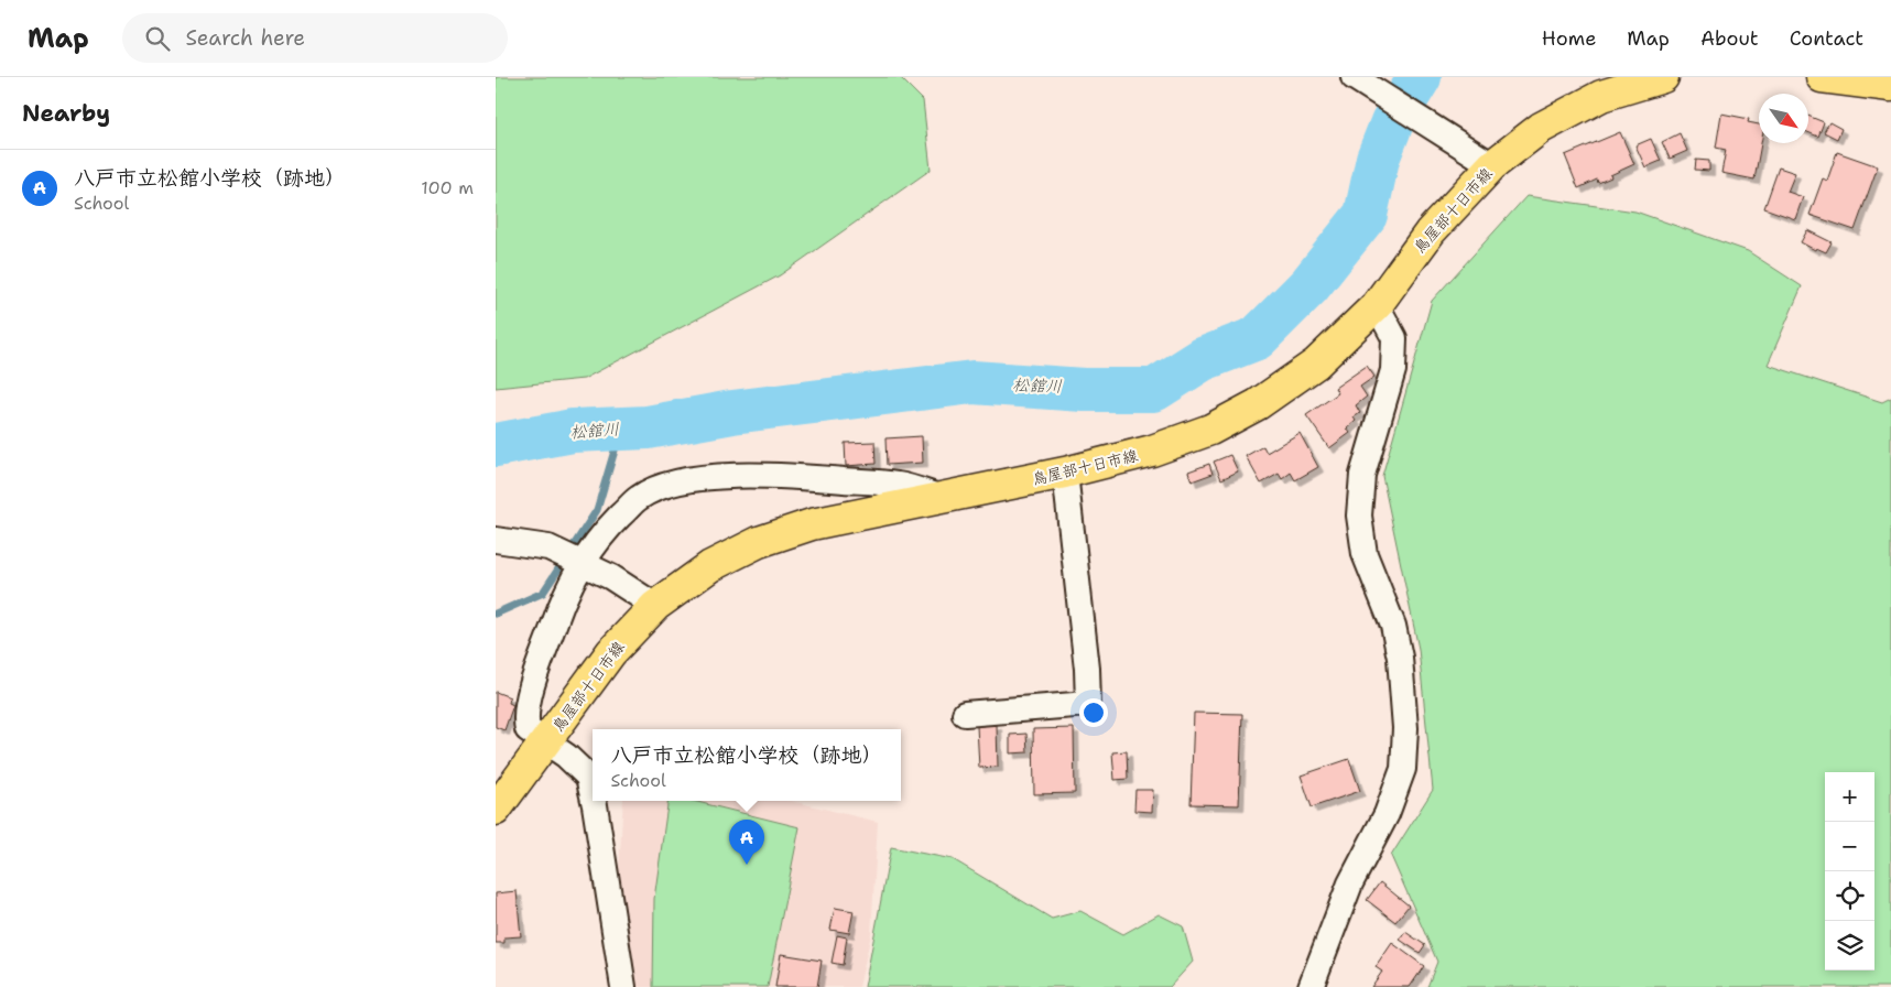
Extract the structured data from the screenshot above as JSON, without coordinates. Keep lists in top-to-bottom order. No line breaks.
{"streets":{"main road":["鳥屋部十日市線"]},"water":["松舘川"],"north":"bottom right","page":{"header":"Map","search":"Search here","nav":["Home","Map","About","Contact"],"heading":"Nearby","list":[{"mark":"A","name":"八戸市立松館小学校（跡地）","note":"School","value":"100 m"}],"popup":["八戸市立松館小学校（跡地）","School"],"map_buttons":["+","−"],"pins":"A"}}
